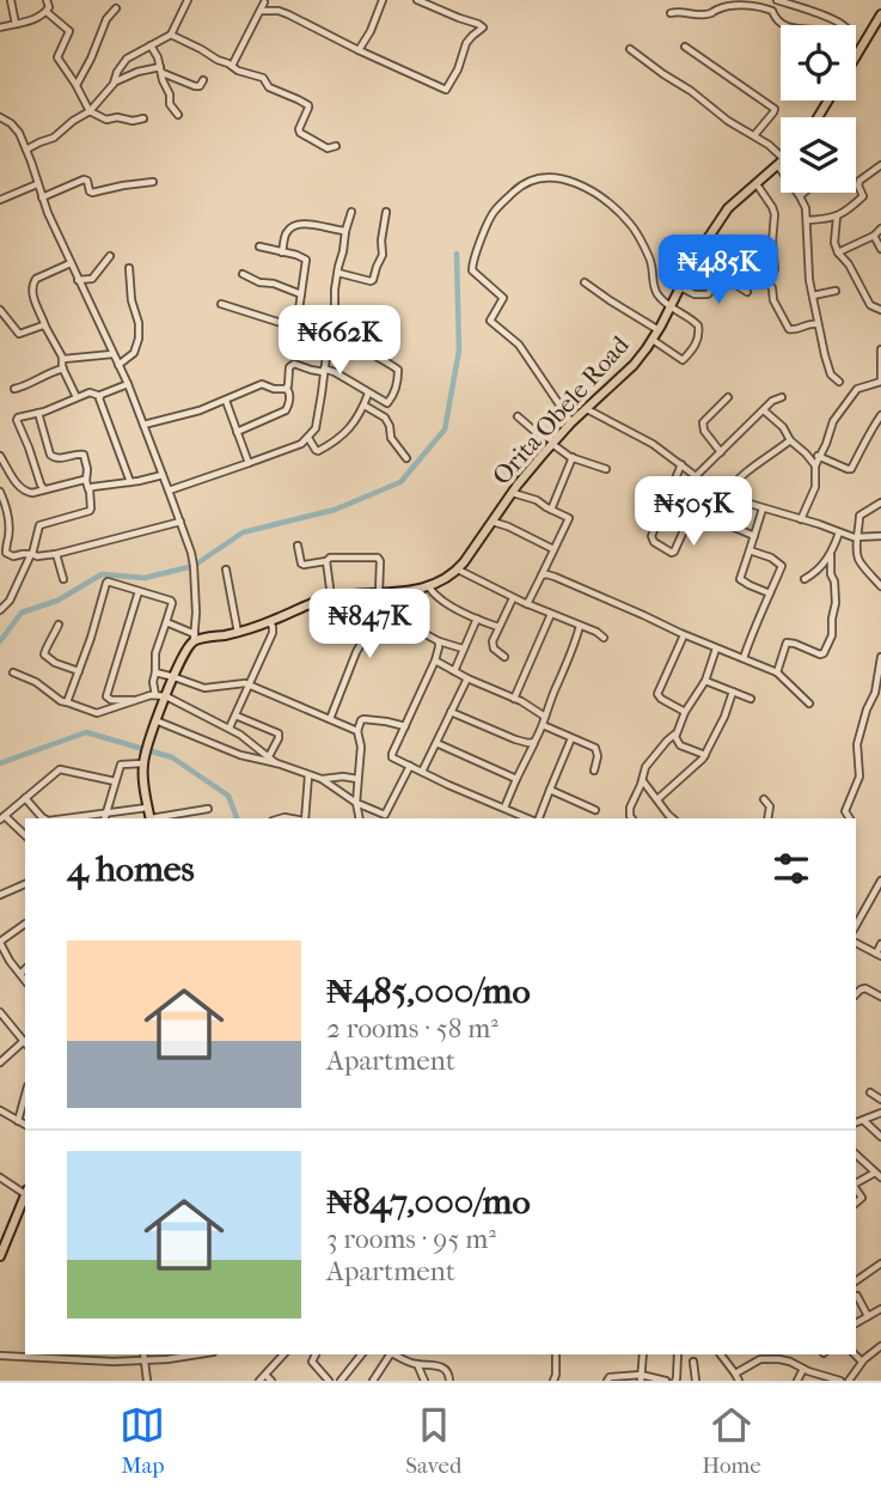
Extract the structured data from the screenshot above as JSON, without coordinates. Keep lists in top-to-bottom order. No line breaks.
{"streets":{"main road":["Orita Obele Road"]},"page":{"price":["₦485K","₦662K","₦505K","₦847K"],"heading":"4 homes","list":[{"name":"₦485,000/mo","note":"2 rooms · 58 m² · Apartment"},{"name":"₦847,000/mo","note":"3 rooms · 95 m² · Apartment"}],"tabs":["Map","Saved","Home"]}}
